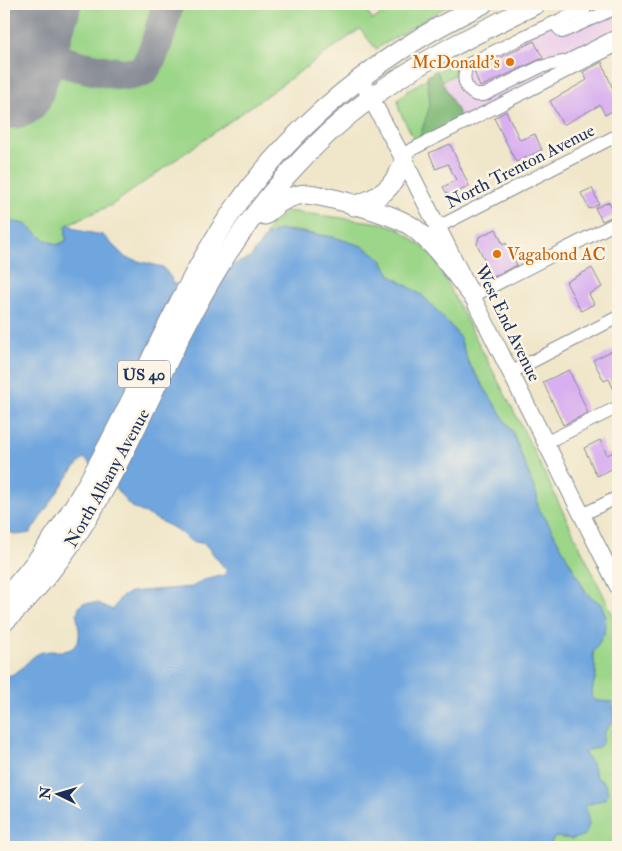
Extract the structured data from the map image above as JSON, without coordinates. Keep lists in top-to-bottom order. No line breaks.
{"streets":{"highway":["US 40","North Albany Avenue"],"main road":["West End Avenue"],"street":["North Trenton Avenue"]},"crossings":[["North Trenton Avenue","West End Avenue"],["West End Avenue","North Albany Avenue"]],"places":["McDonald's","Vagabond AC"],"north":"left"}
